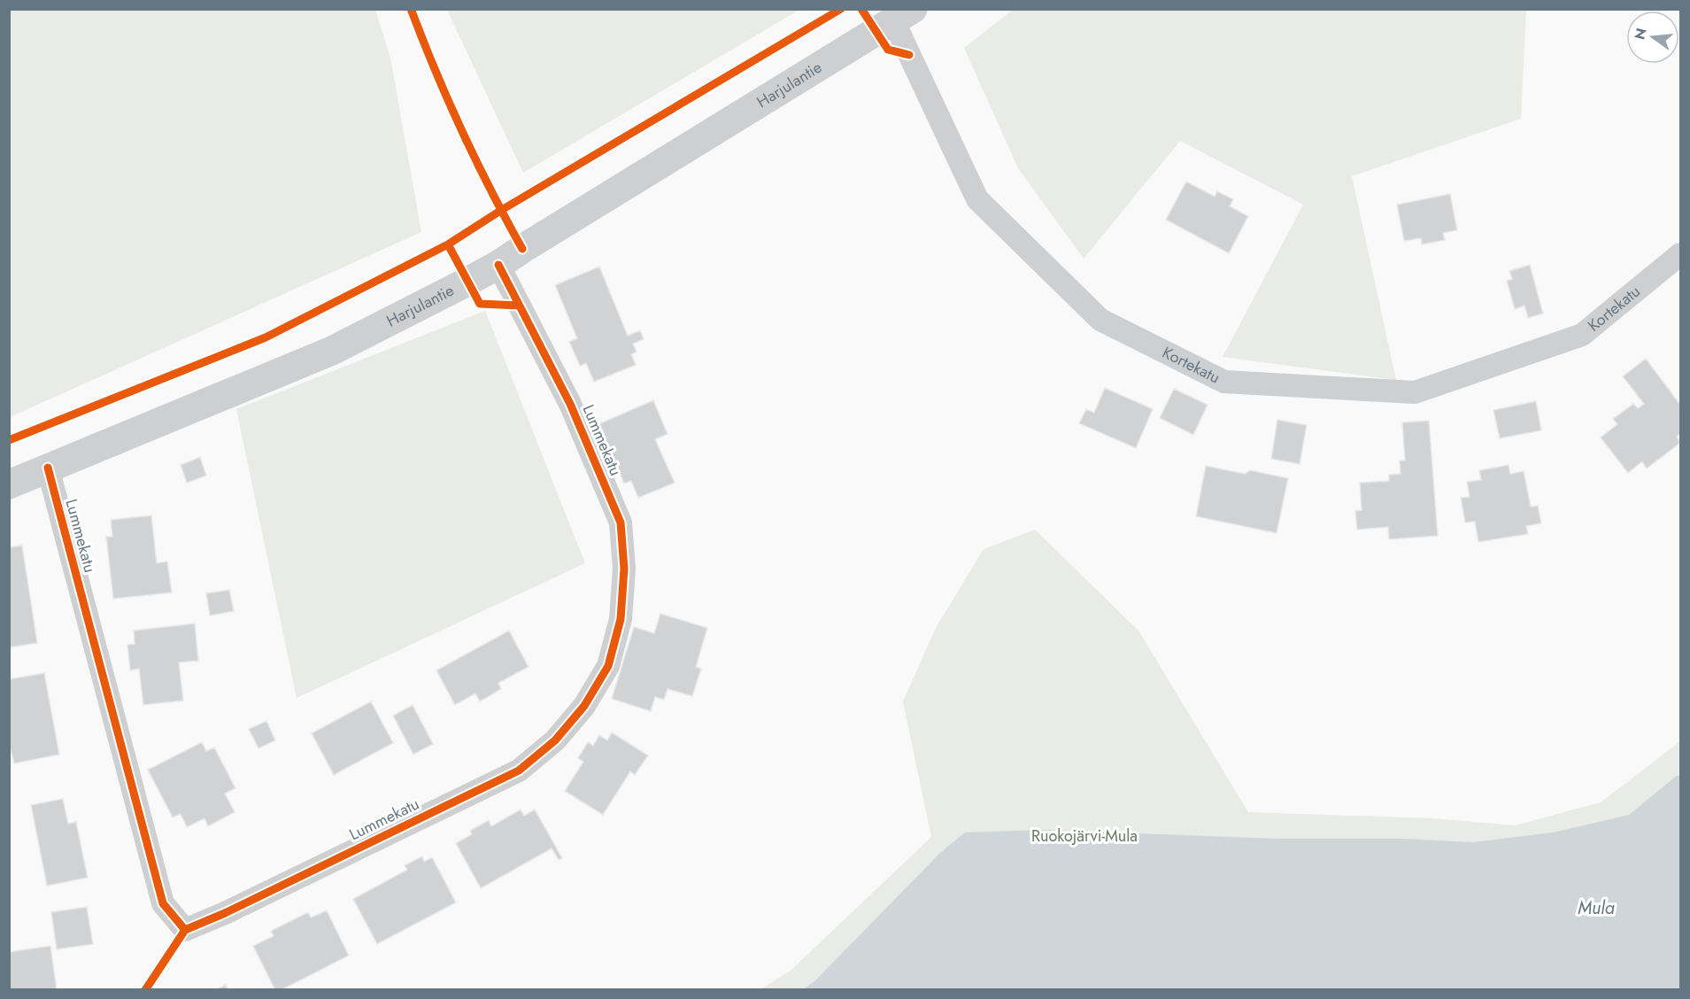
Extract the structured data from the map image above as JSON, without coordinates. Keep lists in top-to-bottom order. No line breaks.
{"streets":{"street":["Harjulantie","Kortekatu","Lummekatu"]},"crossings":[["Harjulantie","Kortekatu"],["Harjulantie","Lummekatu"]],"water":["Mula"],"parks":["Ruokojärvi-Mula"],"north":"left"}
